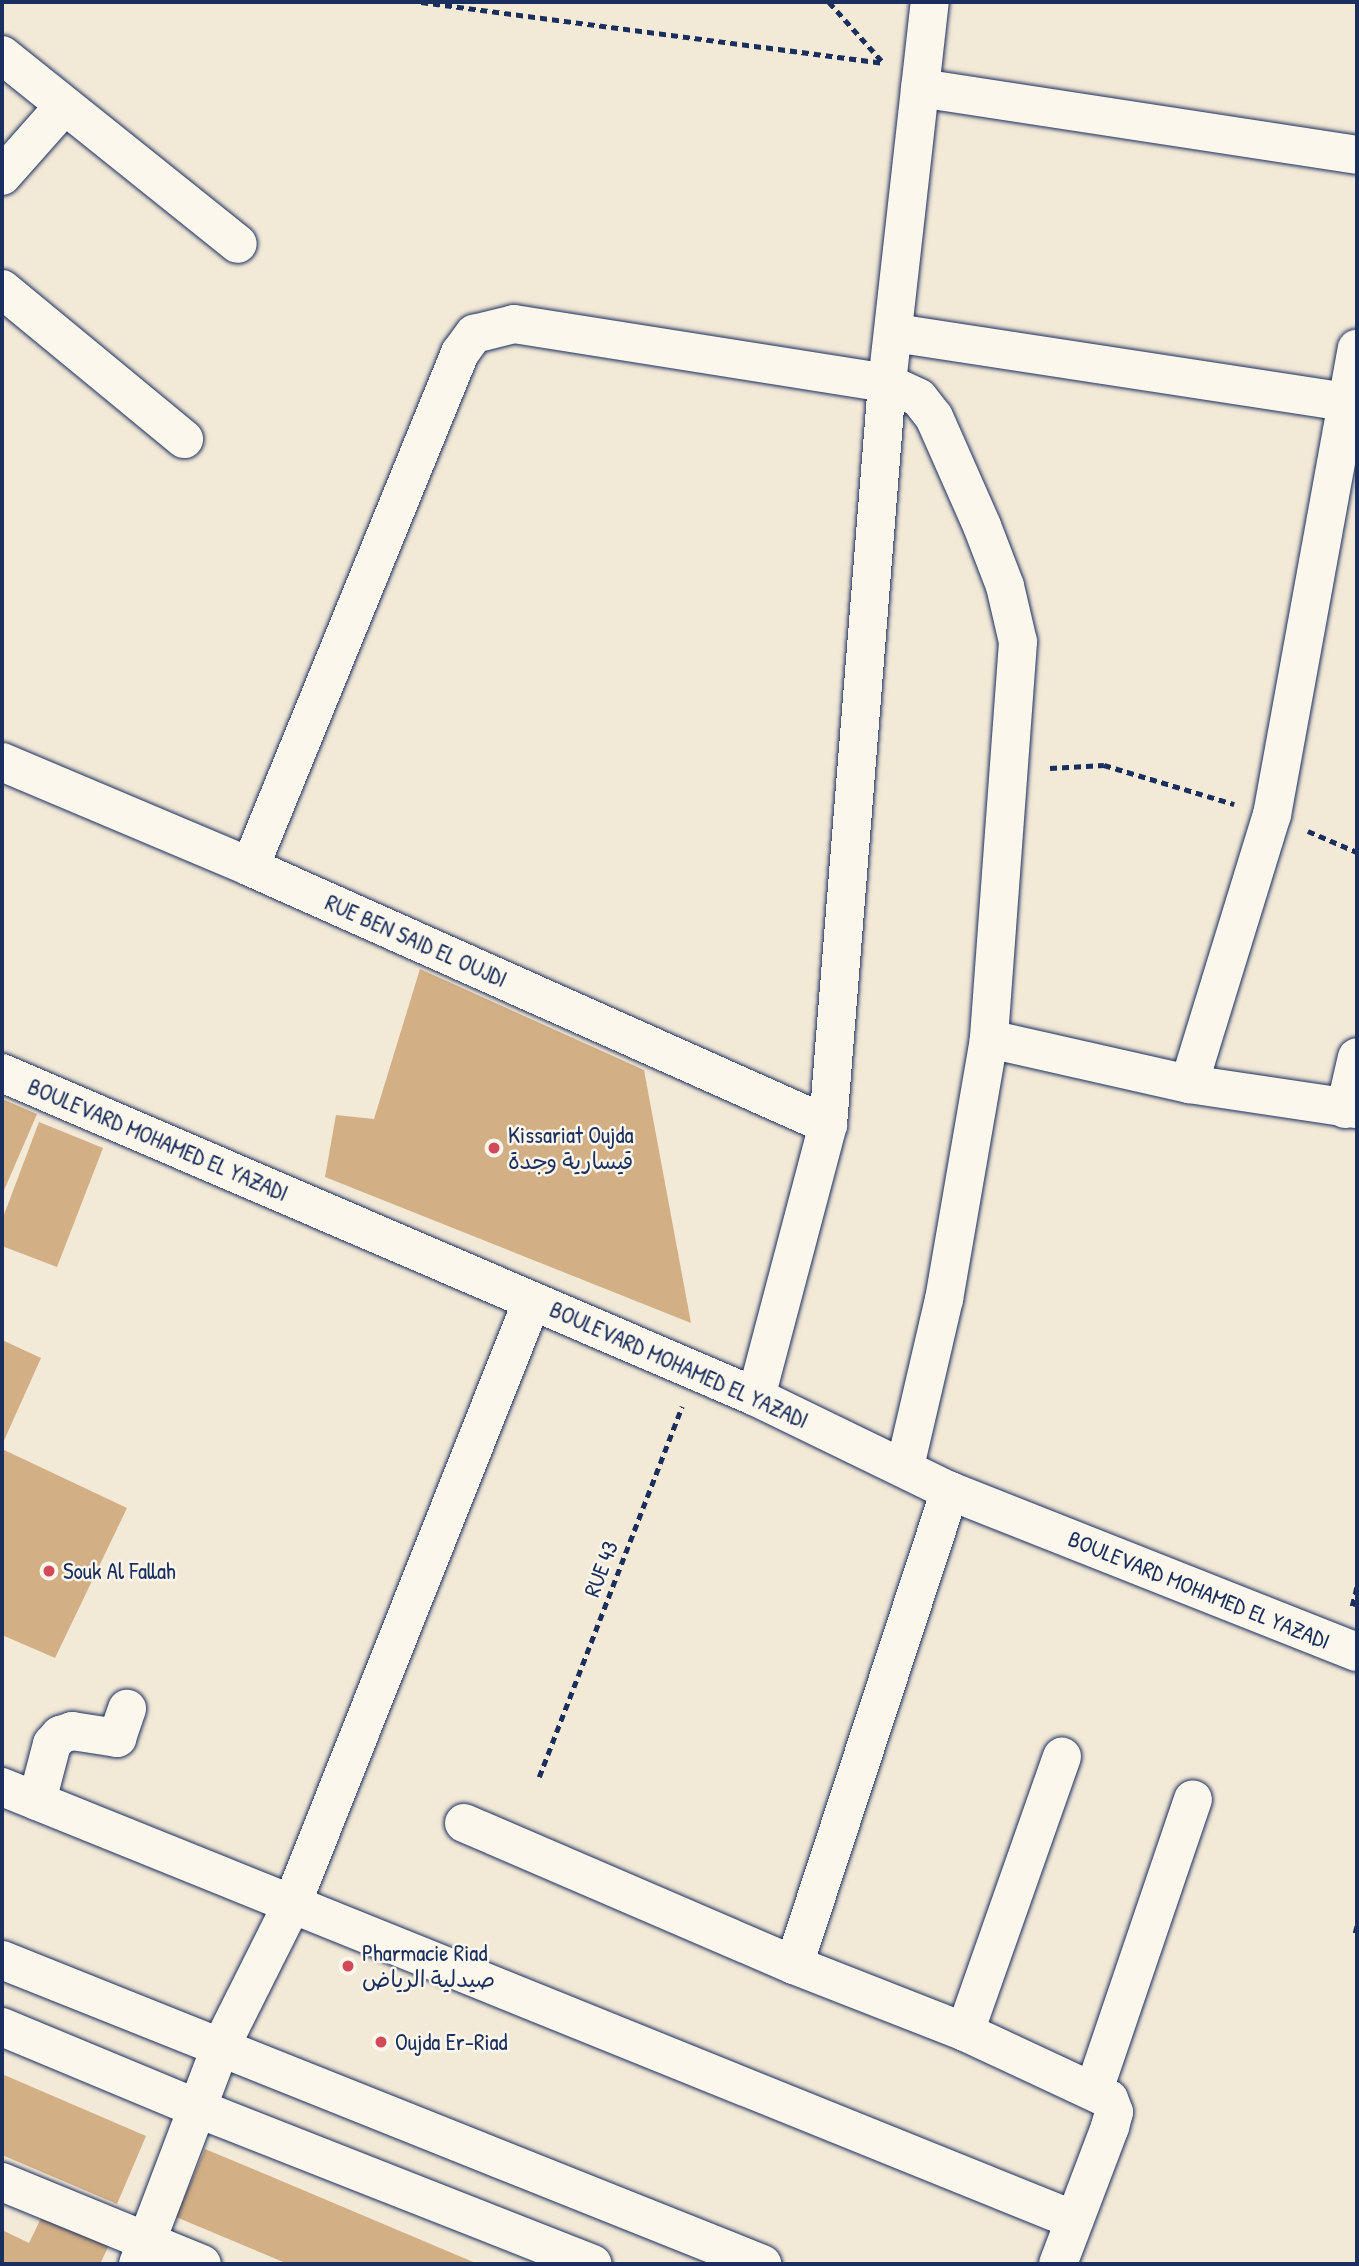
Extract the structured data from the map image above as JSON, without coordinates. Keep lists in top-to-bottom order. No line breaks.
{"streets":{"street":["RUE BEN SAID EL OUJDI","BOULEVARD MOHAMED EL YAZADI"],"path":["RUE 43"]},"crossings":[["BOULEVARD MOHAMED EL YAZADI","RUE 43"]],"places":["Kissariat Oujda قيسارية وجدة","Souk Al Fallah","Pharmacie Riad صيدلية الرياض","Oujda Er-Riad"]}
